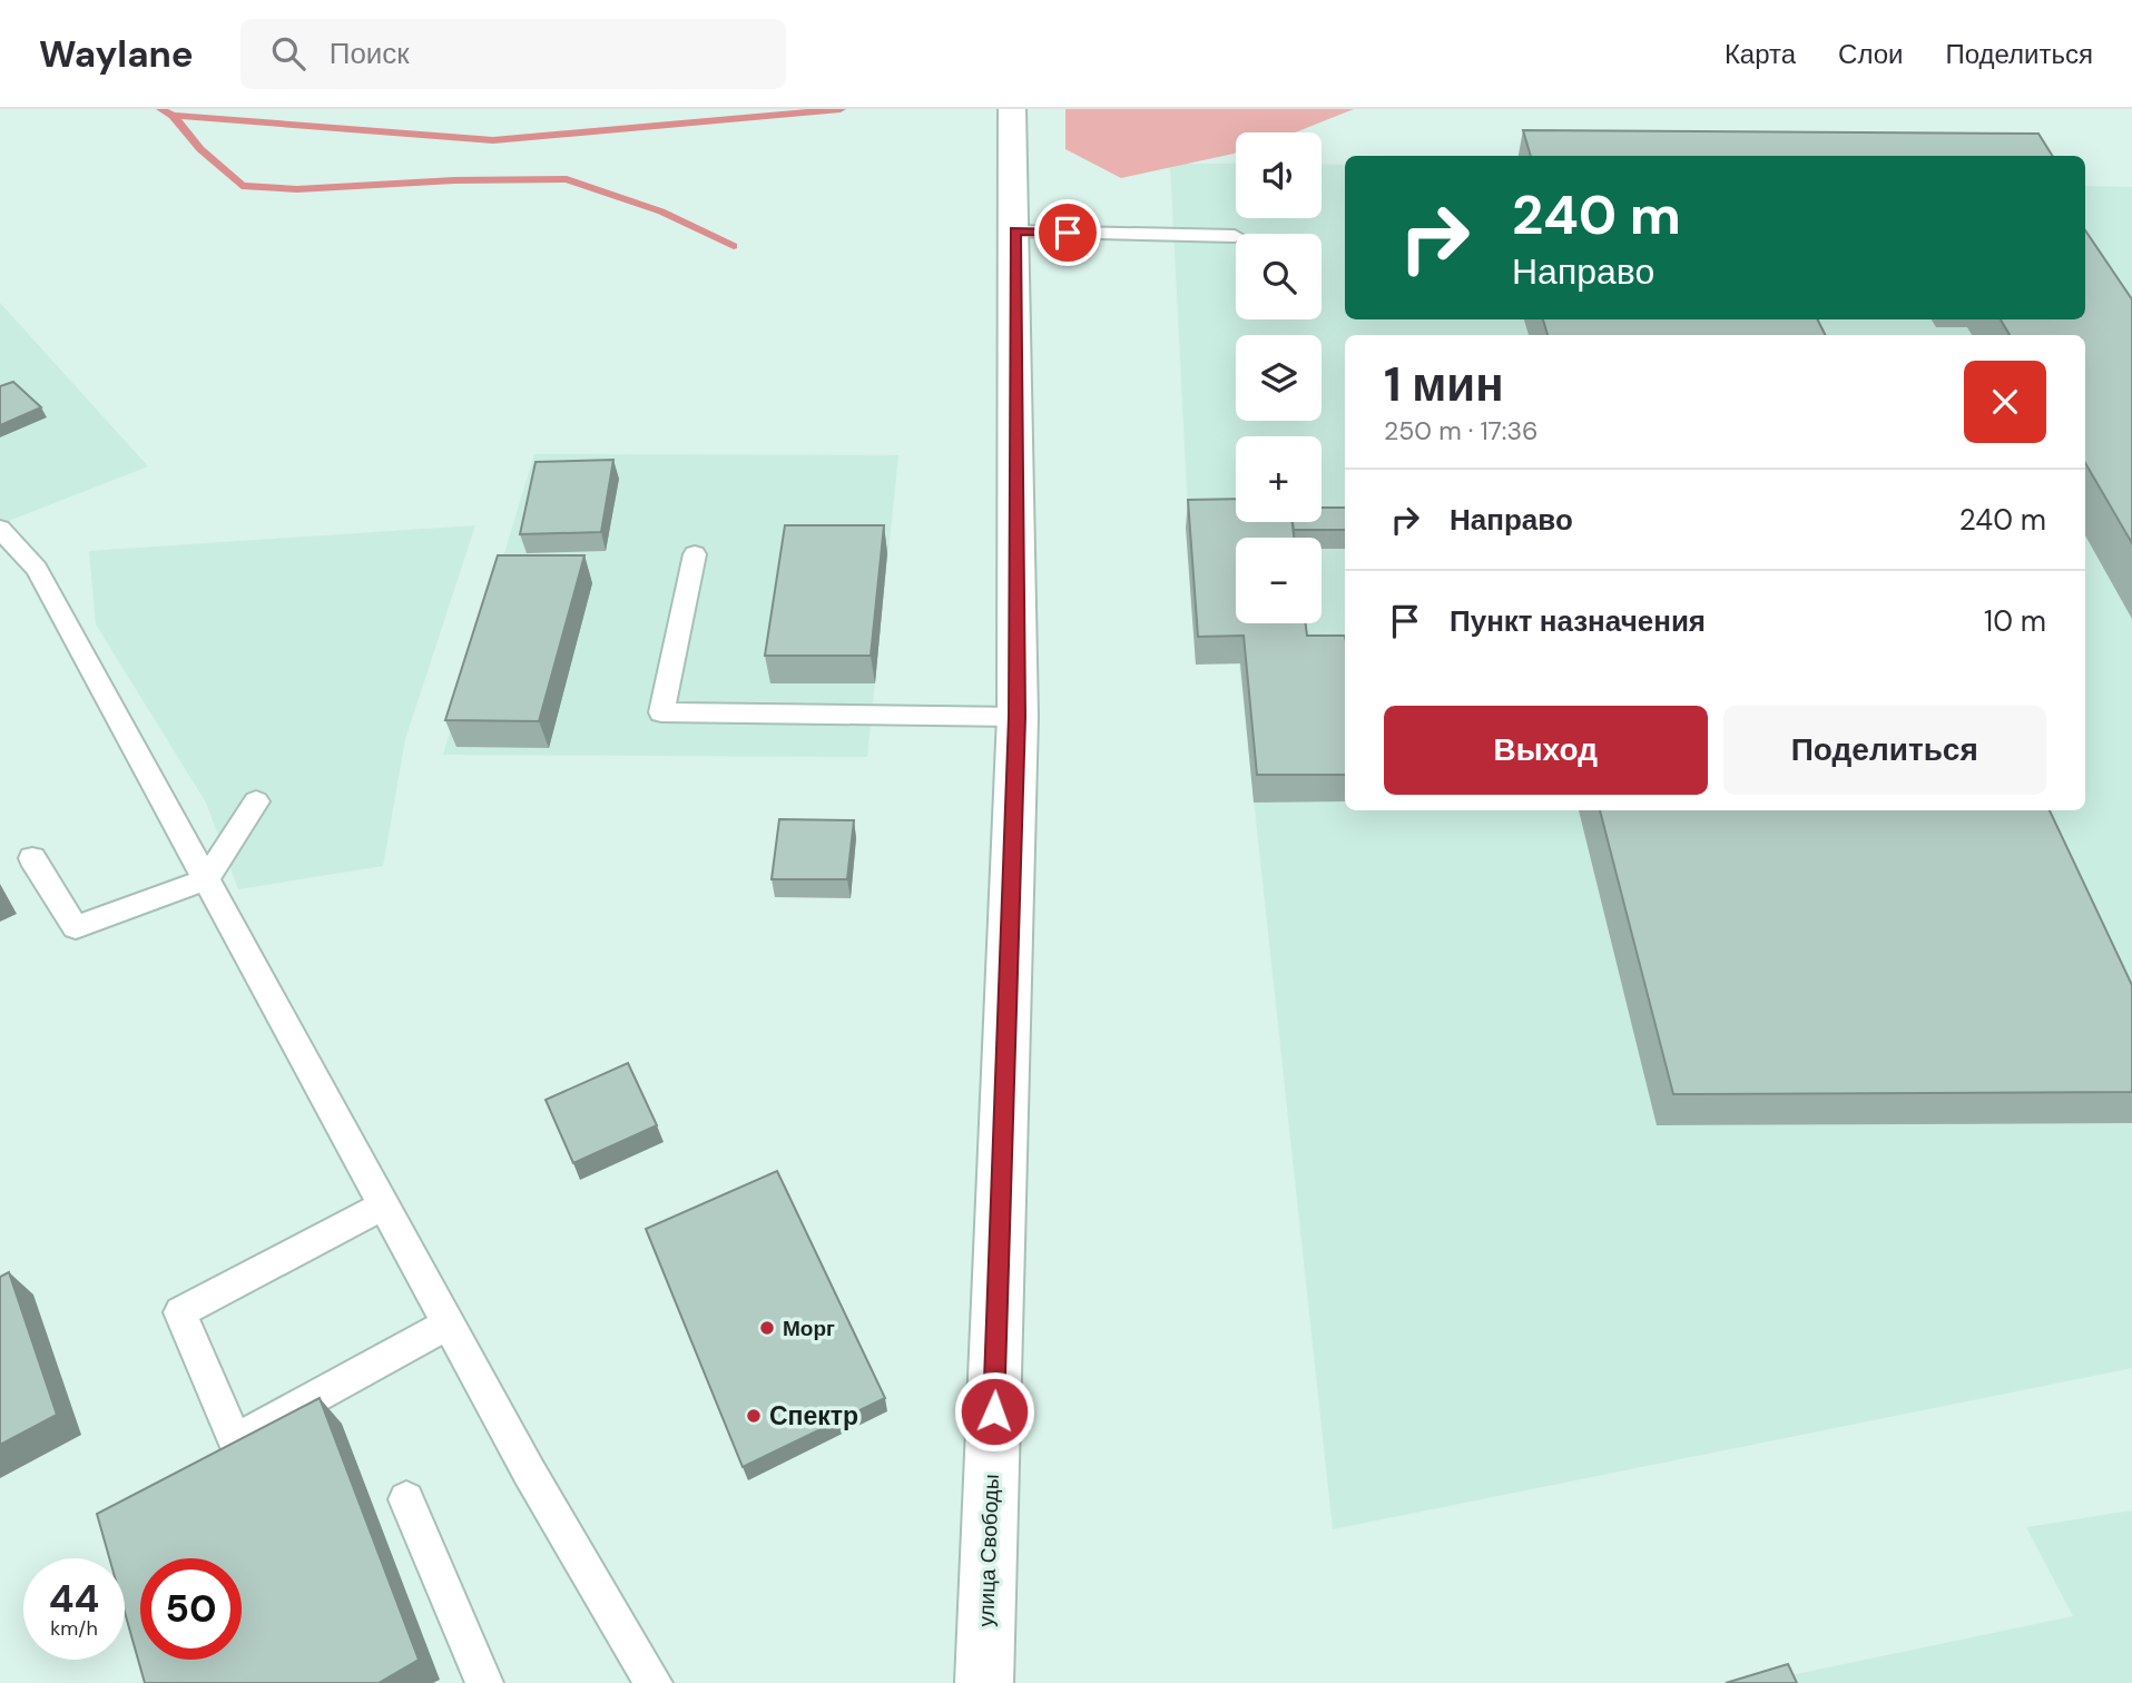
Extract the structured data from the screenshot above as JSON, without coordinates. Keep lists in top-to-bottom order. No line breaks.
{"streets":{"main road":["улица Свободы"]},"places":["Морг","Спектр"],"page":{"header":"Waylane","search":"Поиск","nav":["Карта","Слои","Поделиться"],"map_buttons":["+","−"],"turn":["240 m","Направо"],"heading":["1 мин","250 m · 17:36"],"list":[{"name":"Направо","value":"240 m"},{"name":"Пункт назначения","value":"10 m"}],"buttons":["Выход","Поделиться"],"speed":"44 km/h","limit":"50"}}
